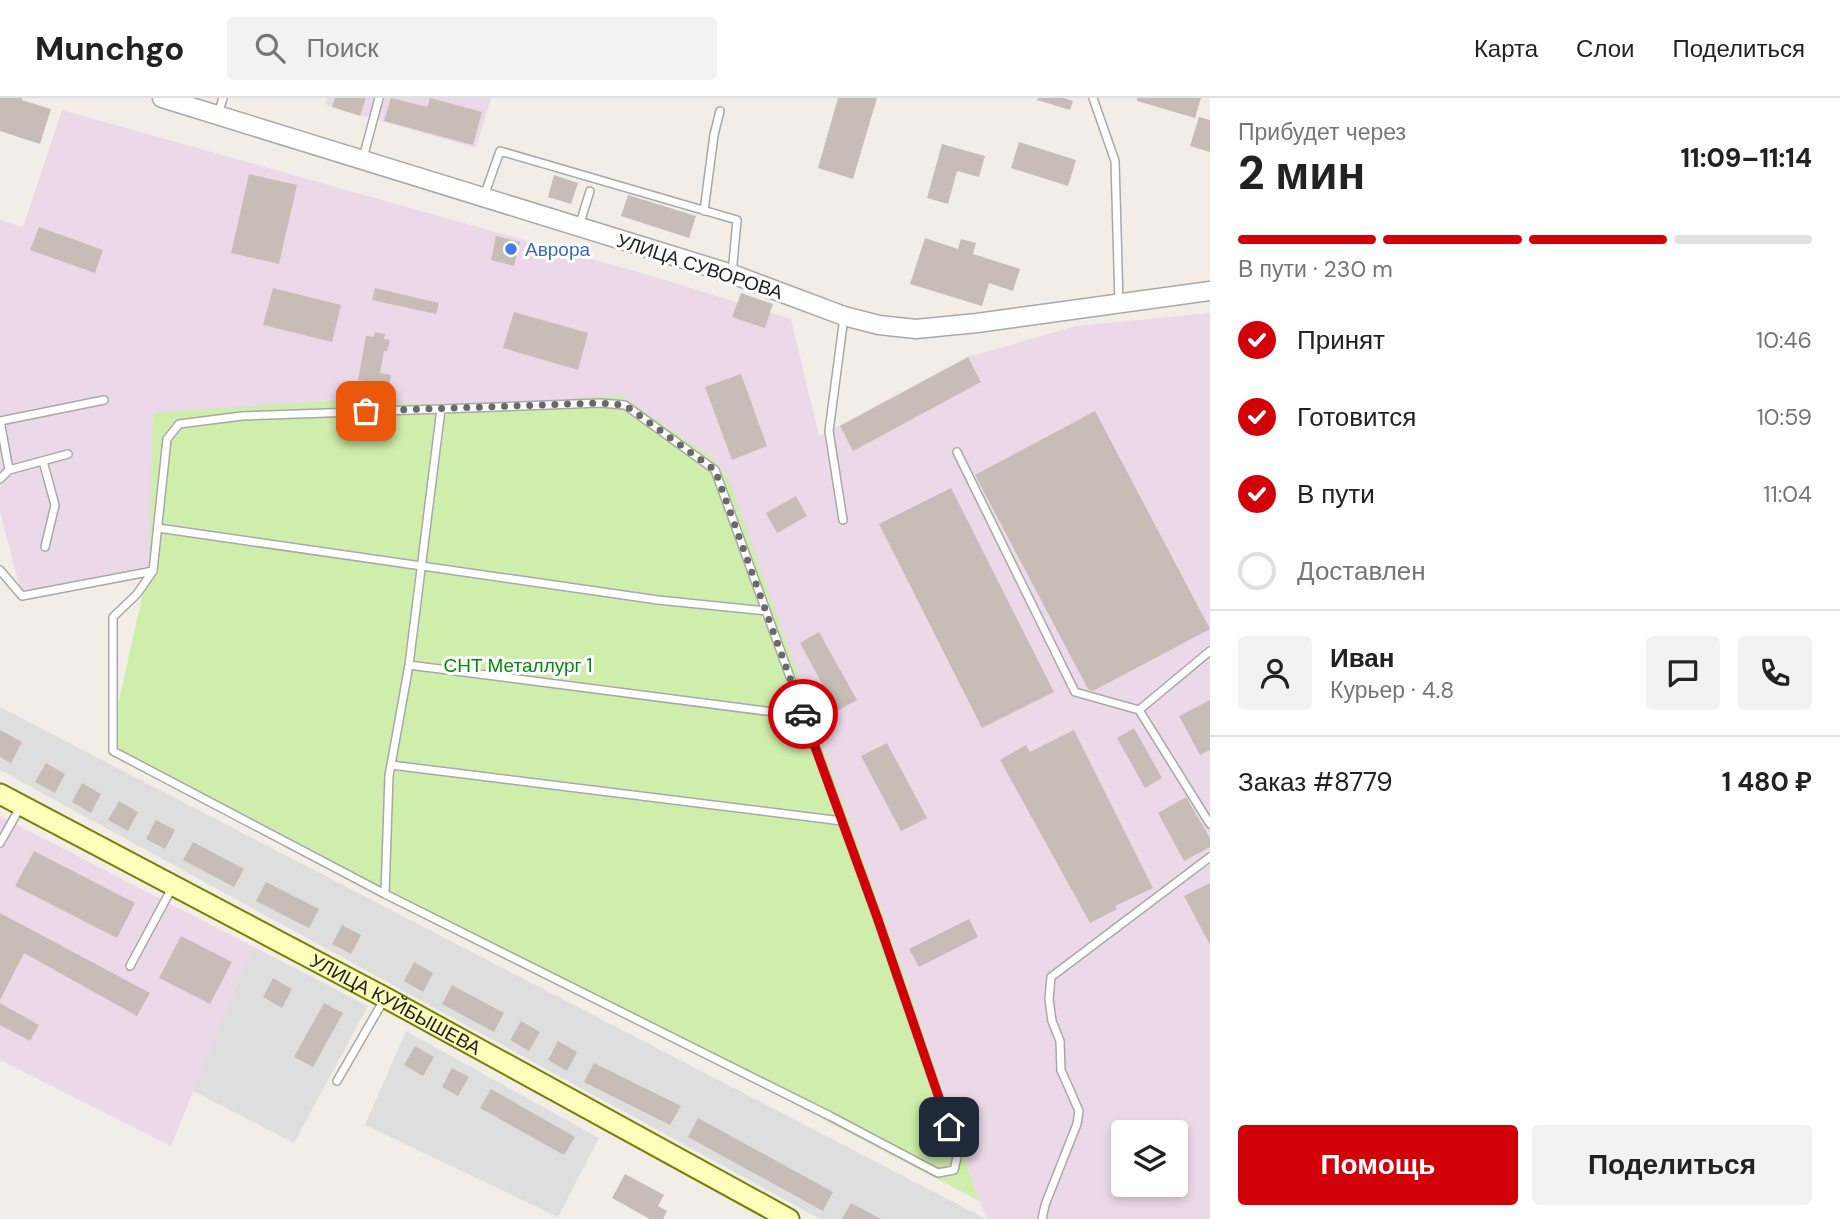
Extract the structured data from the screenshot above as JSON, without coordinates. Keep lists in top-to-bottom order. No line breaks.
{"streets":{"main road":["УЛИЦА КУЙБЫШЕВА"],"street":["УЛИЦА СУВОРОВА"]},"parks":["СНТ Металлург 1"],"places":["Аврора"],"page":{"header":"Munchgo","search":"Поиск","nav":["Карта","Слои","Поделиться"],"heading":["2 мин","Прибудет через","11:09–11:14"],"panel":["Иван","Курьер · 4.8","Заказ #8779","1 480 ₽"],"bar":"В пути · 230 m","list":[["Принят","10:46"],["Готовится","10:59"],["В пути","11:04"],"Доставлен"],"buttons":["Помощь","Поделиться"]}}
